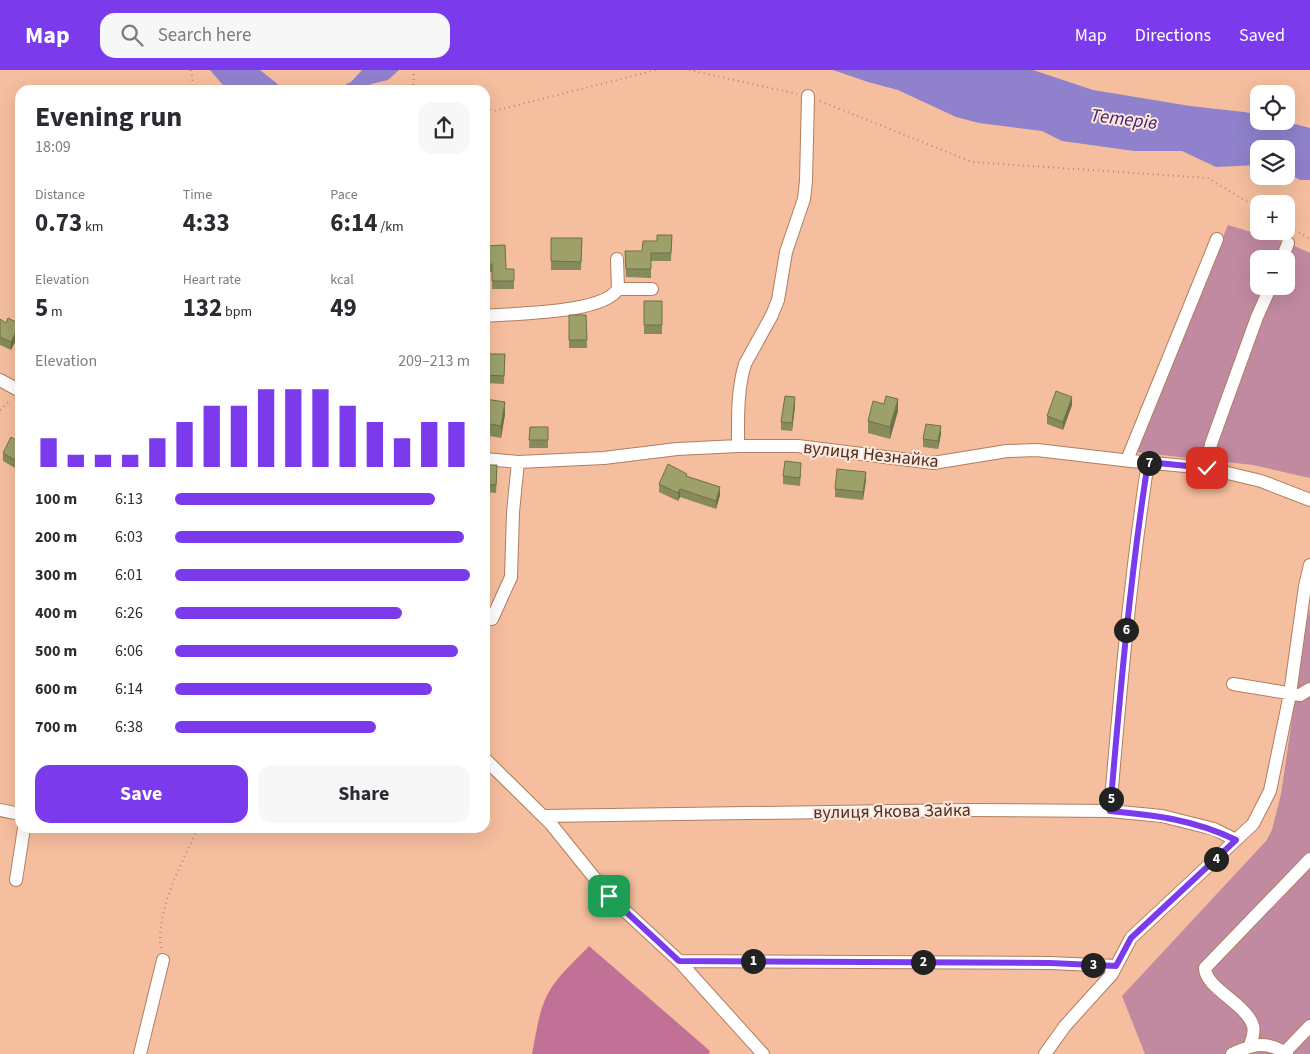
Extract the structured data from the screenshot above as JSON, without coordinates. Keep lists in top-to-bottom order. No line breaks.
{"streets":{"street":["вулиця Незнайка","вулиця Якова Зайка"]},"water":["Тетерів"],"page":{"header":"Map","search":"Search here","nav":["Map","Directions","Saved"],"map_buttons":["+","−"],"heading":["Evening run","18:09"],"stats":[["Distance","0.73 km"],["Time","4:33"],["Pace","6:14 /km"],["Elevation","5 m"],["Heart rate","132 bpm"],["kcal","49"]],"chart":["Elevation","209–213 m"],"pins":["7","6","5","4","1","2","3"],"list":[{"name":"100 m","note":"6:13"},{"name":"200 m","note":"6:03"},{"name":"300 m","note":"6:01"},{"name":"400 m","note":"6:26"},{"name":"500 m","note":"6:06"},{"name":"600 m","note":"6:14"},{"name":"700 m","note":"6:38"}],"buttons":["Save","Share"]}}
